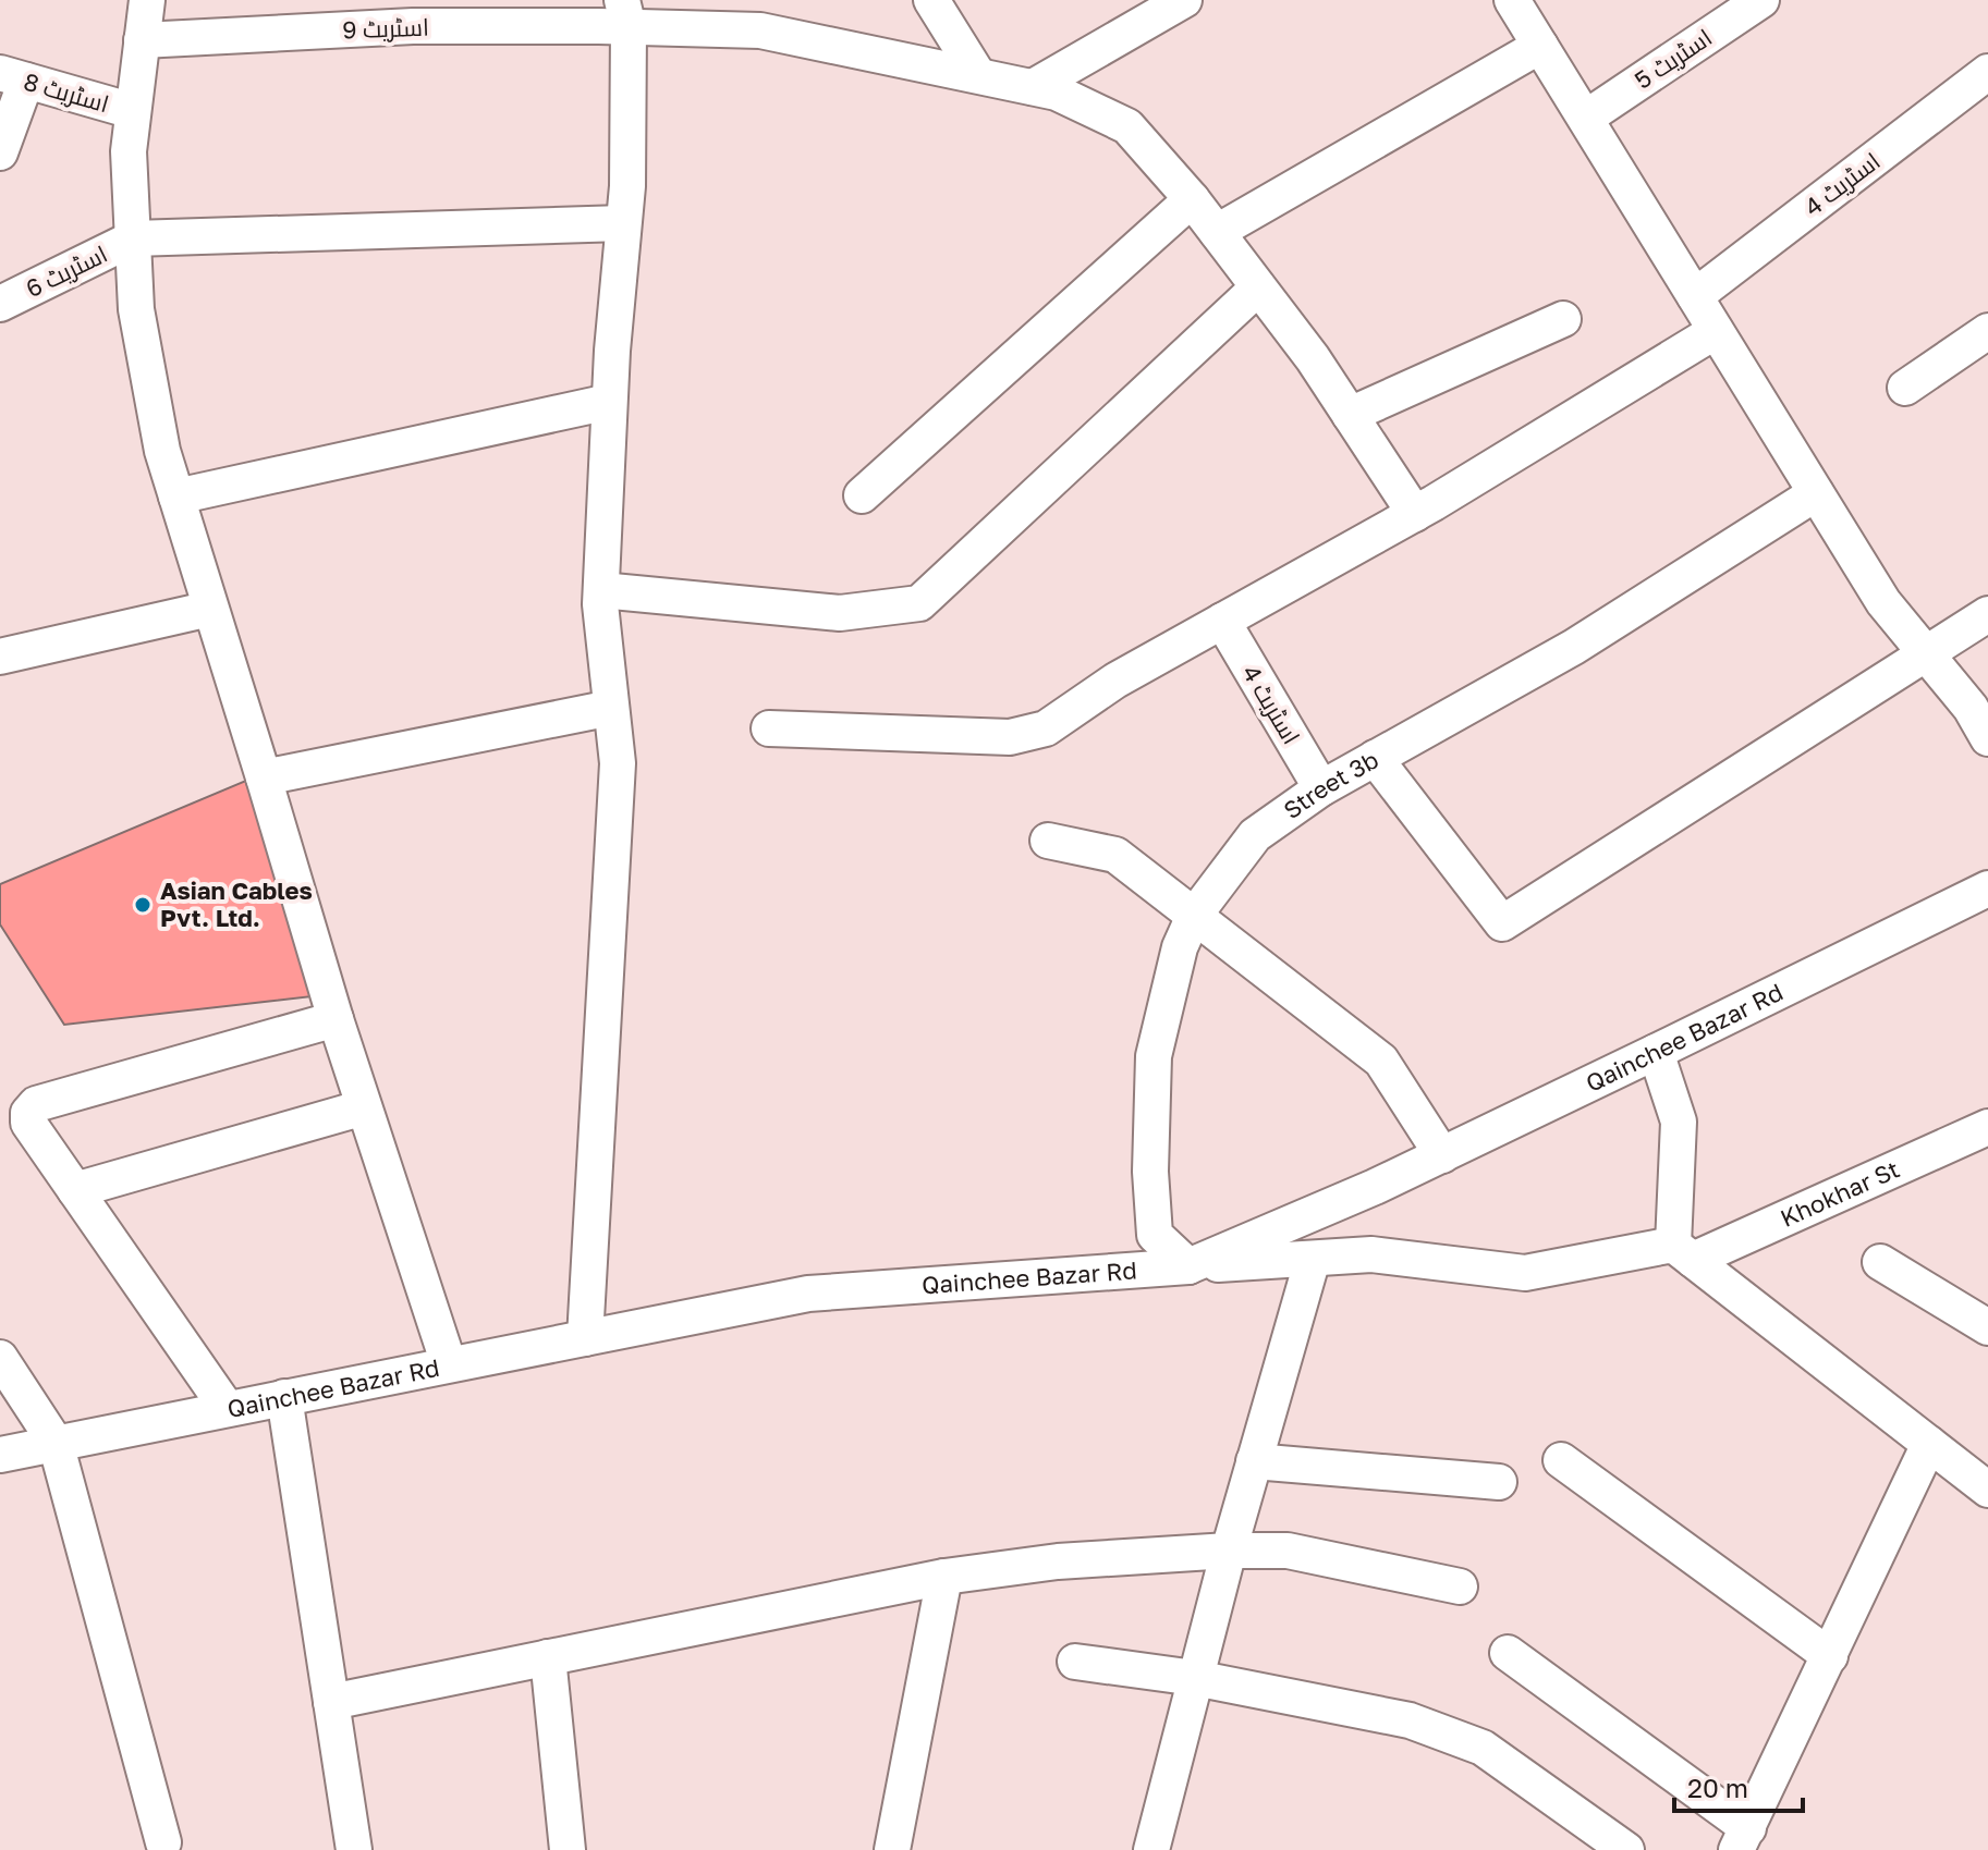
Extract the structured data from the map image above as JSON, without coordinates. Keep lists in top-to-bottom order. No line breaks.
{"streets":{"street":["اسٹریٹ 9","اسٹریٹ 5","اسٹریٹ 8","اسٹریٹ 4","اسٹریٹ 6","Street 3b","Qainchee Bazar Rd","Khokhar St"]},"crossings":[["اسٹریٹ 4","Street 3b"],["Street 3b","Qainchee Bazar Rd"],["Street 3b","Khokhar St"],["Qainchee Bazar Rd","Khokhar St"]],"places":["Asian Cables Pvt. Ltd."],"scale_bar":"20 m"}
